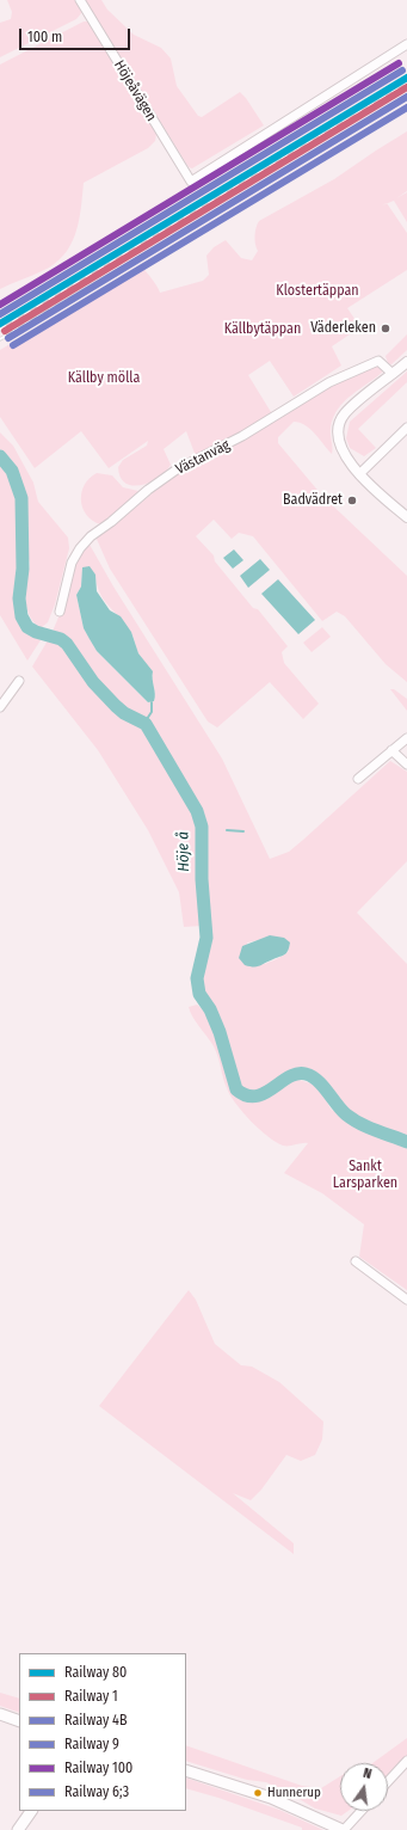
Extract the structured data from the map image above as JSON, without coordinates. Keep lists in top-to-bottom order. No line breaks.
{"streets":{"street":["Höjeåvägen","Västanväg"]},"water":["Höje å"],"parks":["Klostertäppan","Källbytäppan","Källby mölla","Sankt Larsparken"],"places":["Väderleken","Badvädret","Hunnerup"],"lines":["rail line 100","rail line 4B","rail line 80","rail line 1","rail line 9","rail line 6;3"],"legend":["Railway 80","Railway 1","Railway 4B","Railway 9","Railway 100","Railway 6;3"],"scale_bar":"100 m","north":"top"}
